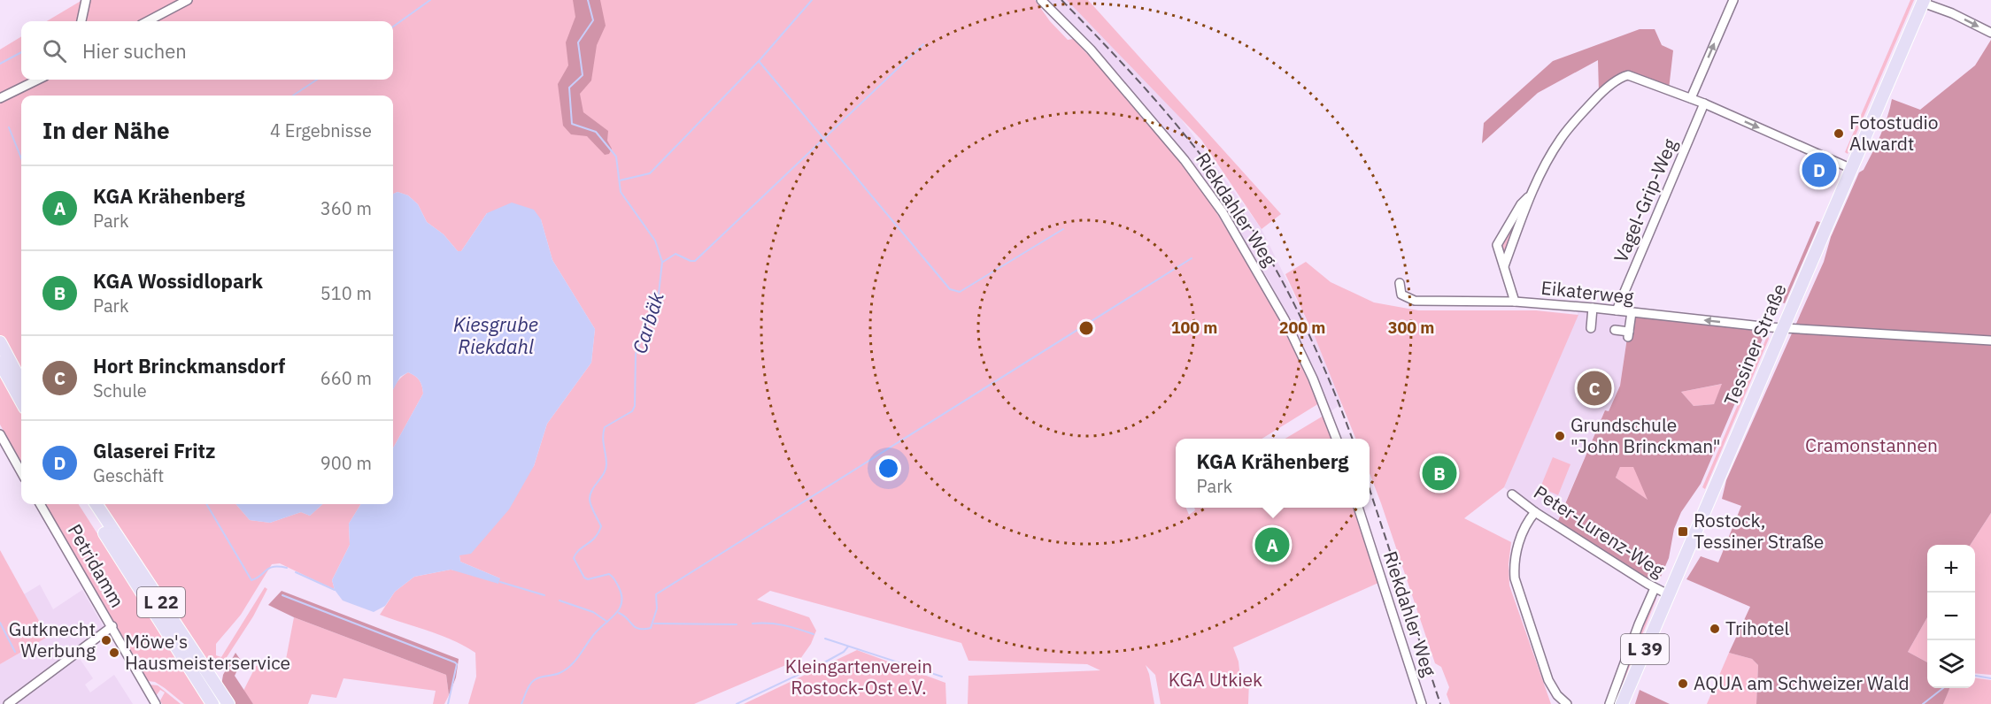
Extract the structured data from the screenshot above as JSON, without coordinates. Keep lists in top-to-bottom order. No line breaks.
{"streets":{"main road":["Tessiner Straße","L 22","L 39"],"street":["Vagel-Grip-Weg","Riekdahler Weg","Eikaterweg","Peter-Lurenz-Weg","Petridamm"]},"crossings":[["Vagel-Grip-Weg","Eikaterweg"],["Eikaterweg","Tessiner Straße"],["Tessiner Straße","Peter-Lurenz-Weg"]],"water":["Carbäk","Kiesgrube Riekdahl"],"parks":["Cramonstannen","Kleingartenverein Rostock-Ost e.V.","KGA Utkiek"],"places":{"other":["Fotostudio Alwardt","Grundschule \"John Brinckman\"","Trihotel","Gutknecht Werbung","Möwe's Hausmeisterservice","AQUA am Schweizer Wald"],"transit":["Rostock, Tessiner Straße"]},"page":{"search":"Hier suchen","heading":["In der Nähe","4 Ergebnisse"],"pins":["D","C","B","A"],"list":[{"mark":"A","name":"KGA Krähenberg","note":"Park","value":"360 m"},{"mark":"B","name":"KGA Wossidlopark","note":"Park","value":"510 m"},{"mark":"C","name":"Hort Brinckmansdorf","note":"Schule","value":"660 m"},{"mark":"D","name":"Glaserei Fritz","note":"Geschäft","value":"900 m"}],"popup":["KGA Krähenberg","Park"],"map_buttons":["+","−"]},"rings":["100 m","200 m","300 m"]}
